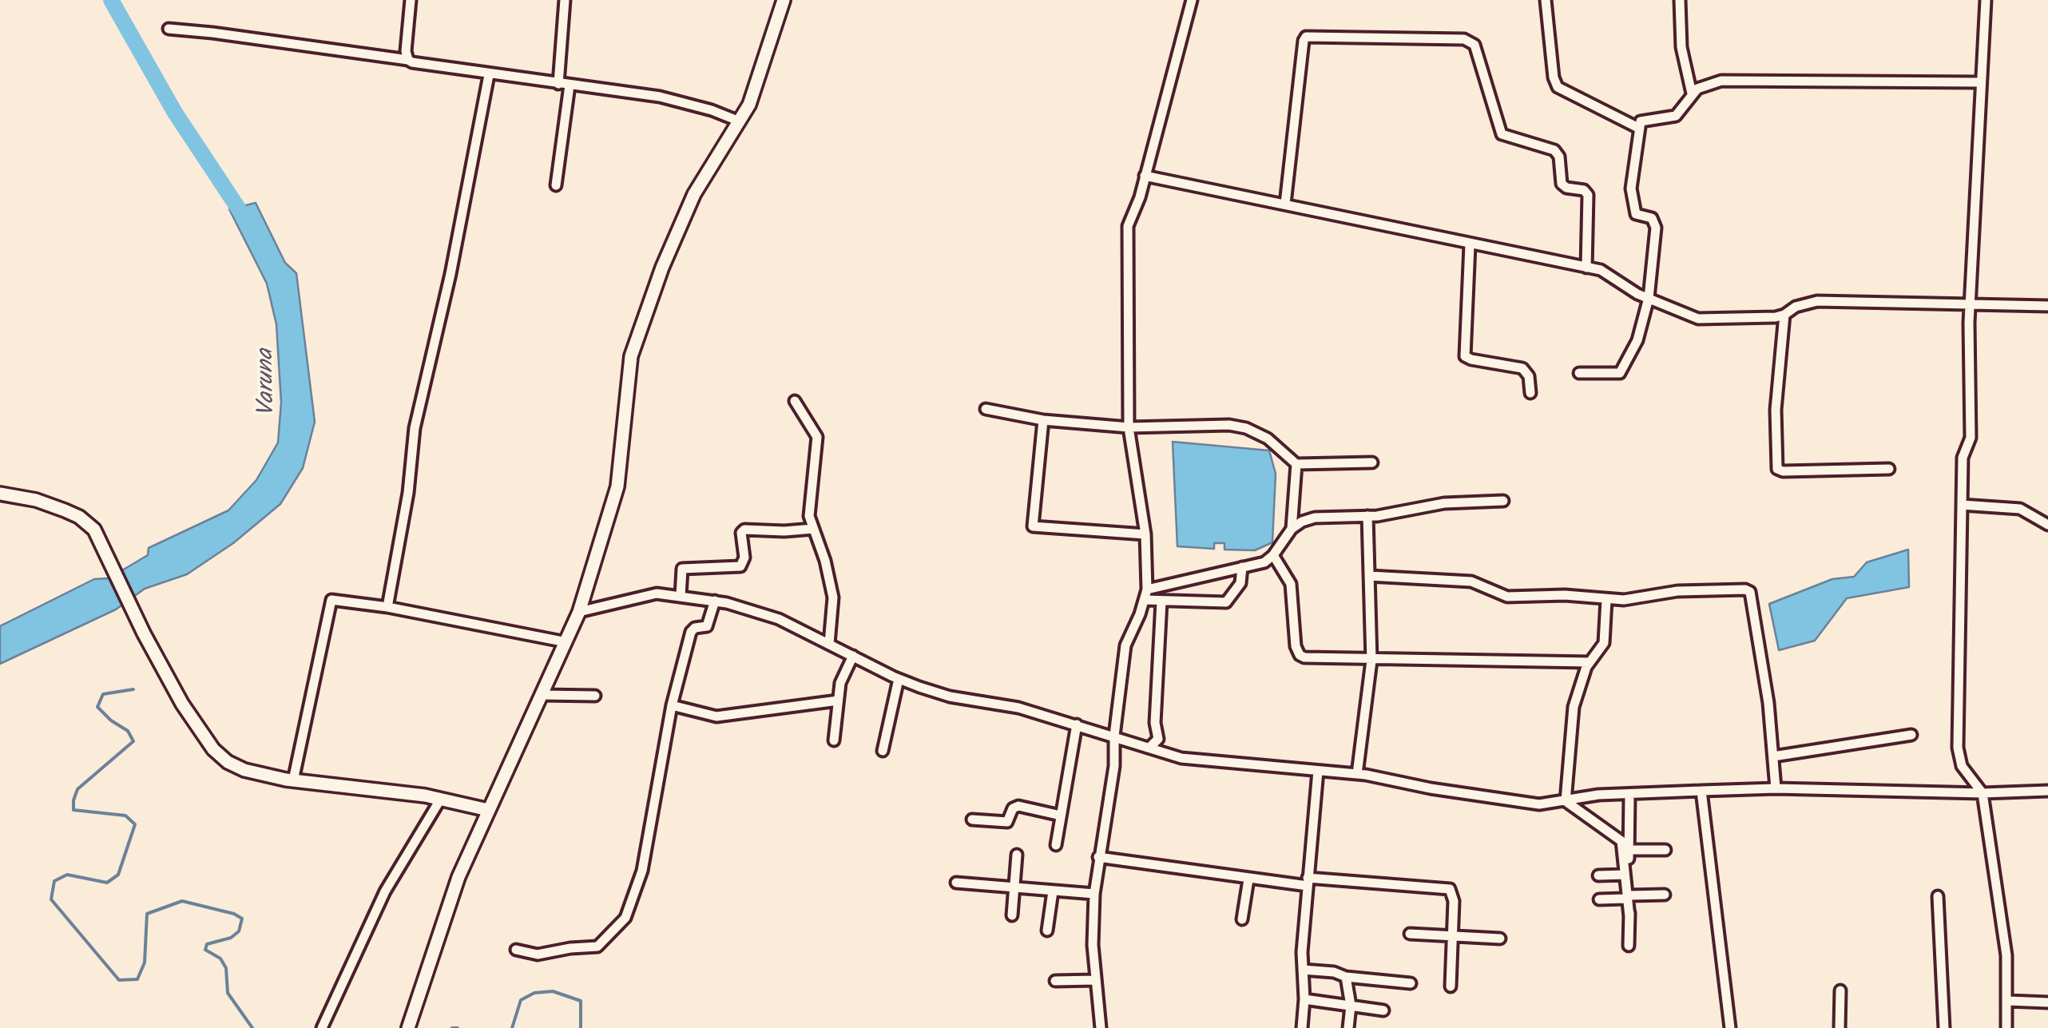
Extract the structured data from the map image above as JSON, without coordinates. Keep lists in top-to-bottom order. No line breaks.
{"water":["Varuna"]}
